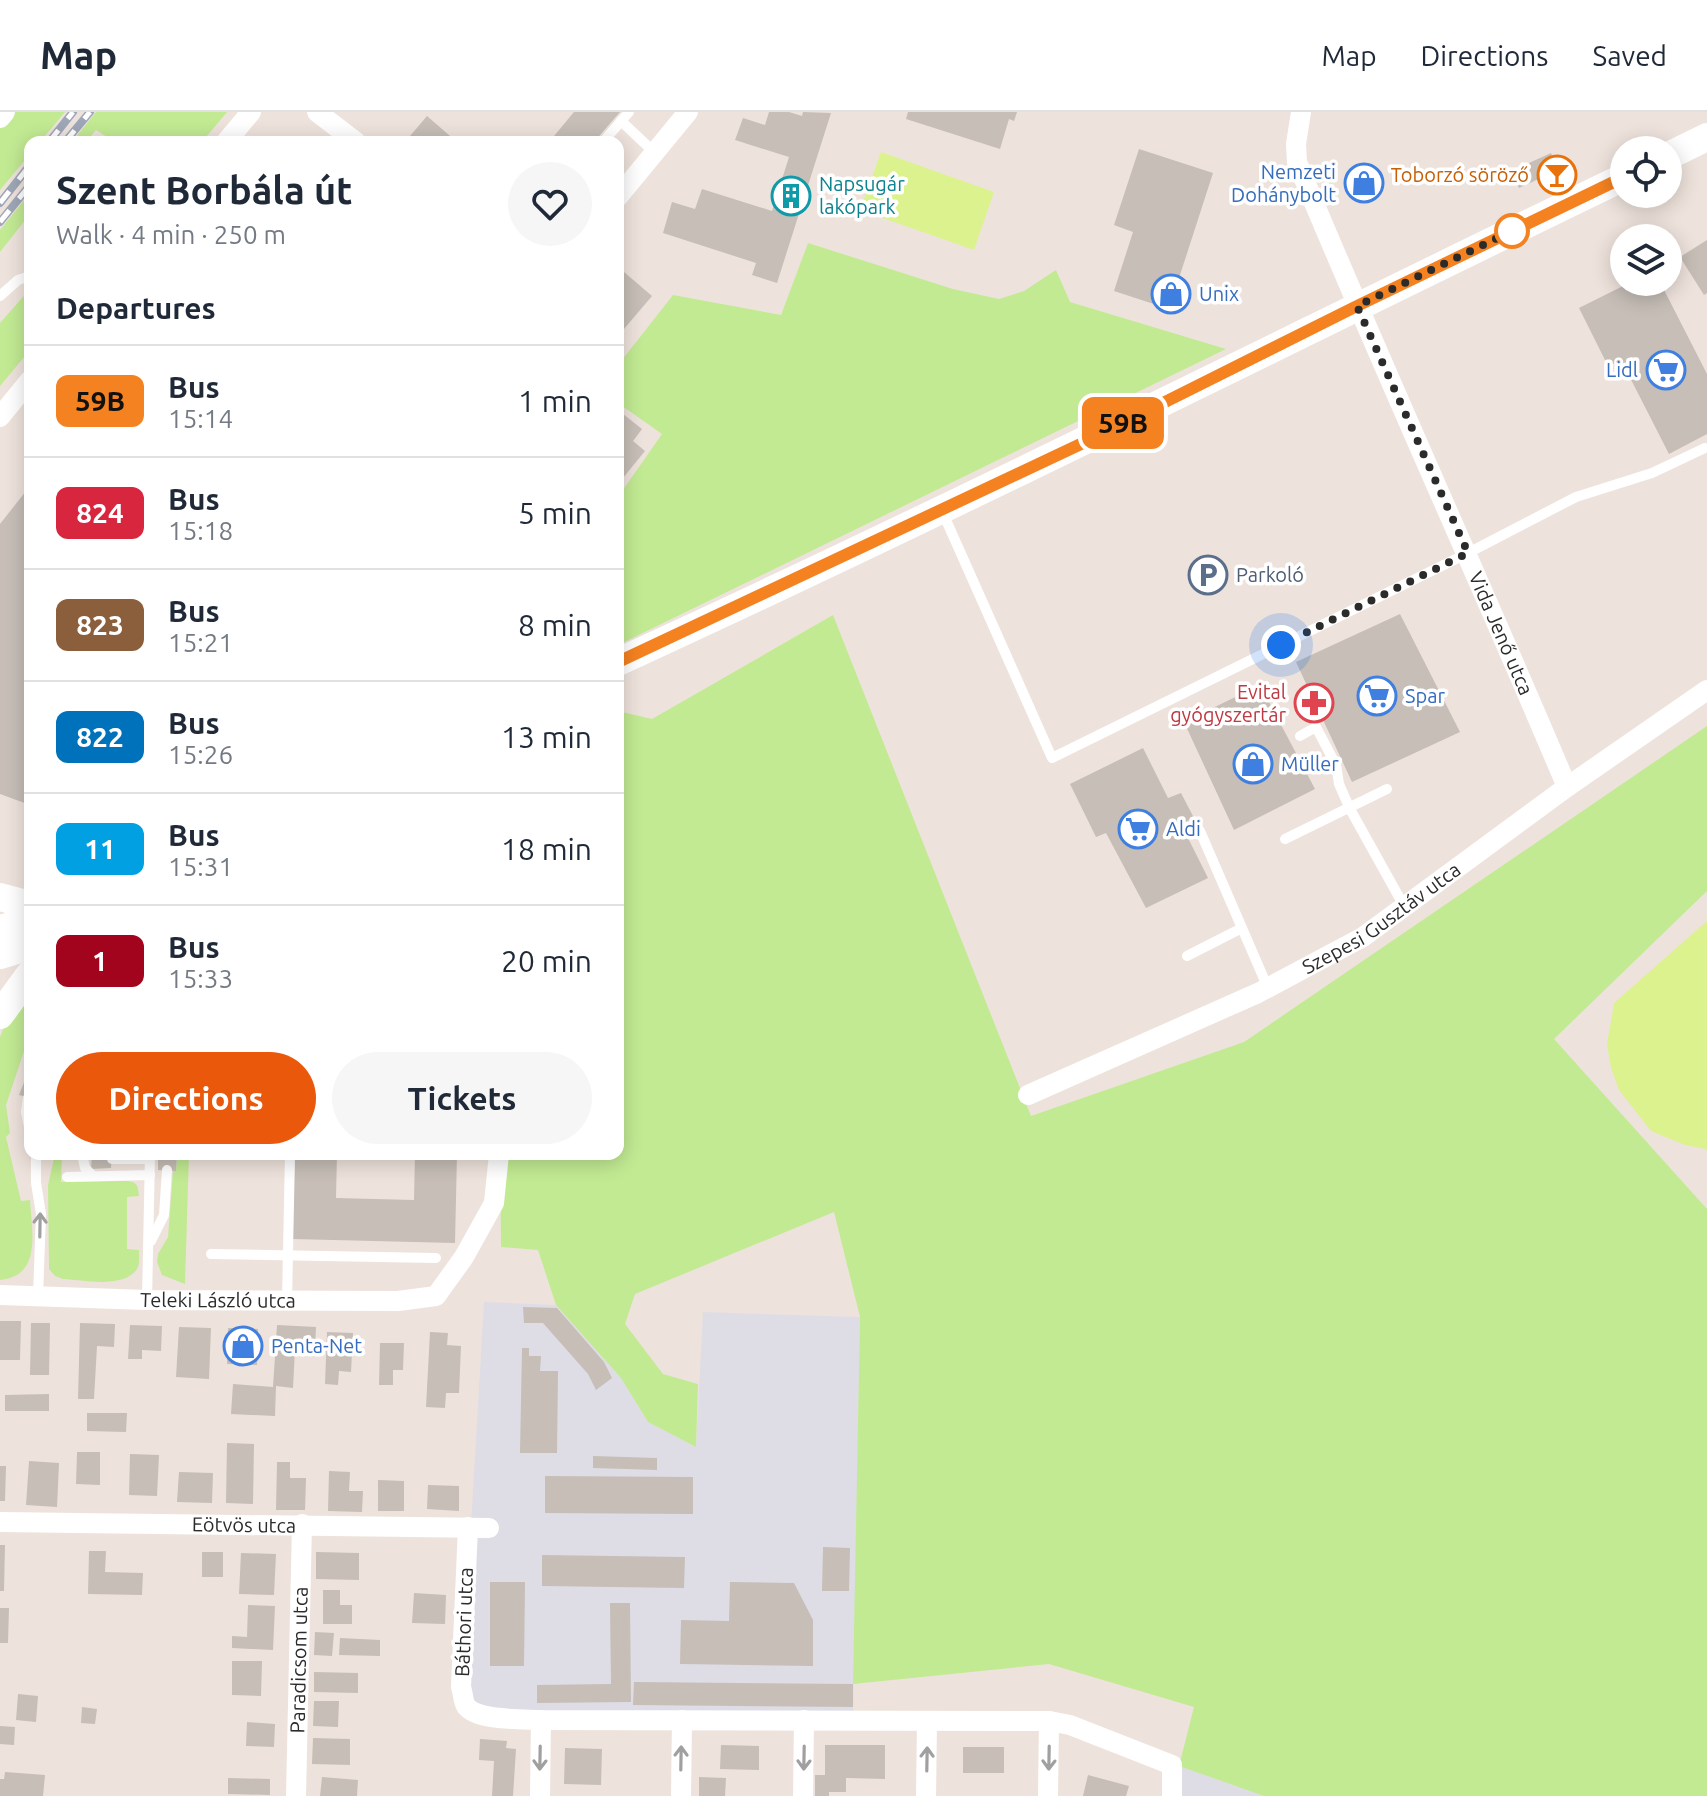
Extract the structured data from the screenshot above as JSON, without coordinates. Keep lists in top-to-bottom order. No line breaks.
{"streets":{"street":["Vida Jenő utca","Szepesi Gusztáv utca","Teleki László utca","Eötvös utca","Báthori utca","Paradicsom utca"]},"crossings":[["Vida Jenő utca","Szepesi Gusztáv utca"],["Eötvös utca","Báthori utca"],["Eötvös utca","Paradicsom utca"]],"places":{"bar":["Toborzó söröző"],"shop":["Nemzeti Dohánybolt","Unix","Müller","Penta-Net"],"building":["Napsugár lakópark"],"supermarket":["Lidl","Spar","Aldi"],"parking":["Parkoló"],"pharmacy":["Evital gyógyszertár"]},"lines":["bus line 59B"],"page":{"header":"Map","nav":["Map","Directions","Saved"],"on_map":"59B","heading":[["Szent Borbála út","Walk · 4 min · 250 m"],"Departures"],"list":[{"mark":"59B","name":"Bus","note":"15:14","value":"1 min"},{"mark":"824","name":"Bus","note":"15:18","value":"5 min"},{"mark":"823","name":"Bus","note":"15:21","value":"8 min"},{"mark":"822","name":"Bus","note":"15:26","value":"13 min"},{"mark":"11","name":"Bus","note":"15:31","value":"18 min"},{"mark":"1","name":"Bus","note":"15:33","value":"20 min"}],"buttons":["Directions","Tickets"]}}
